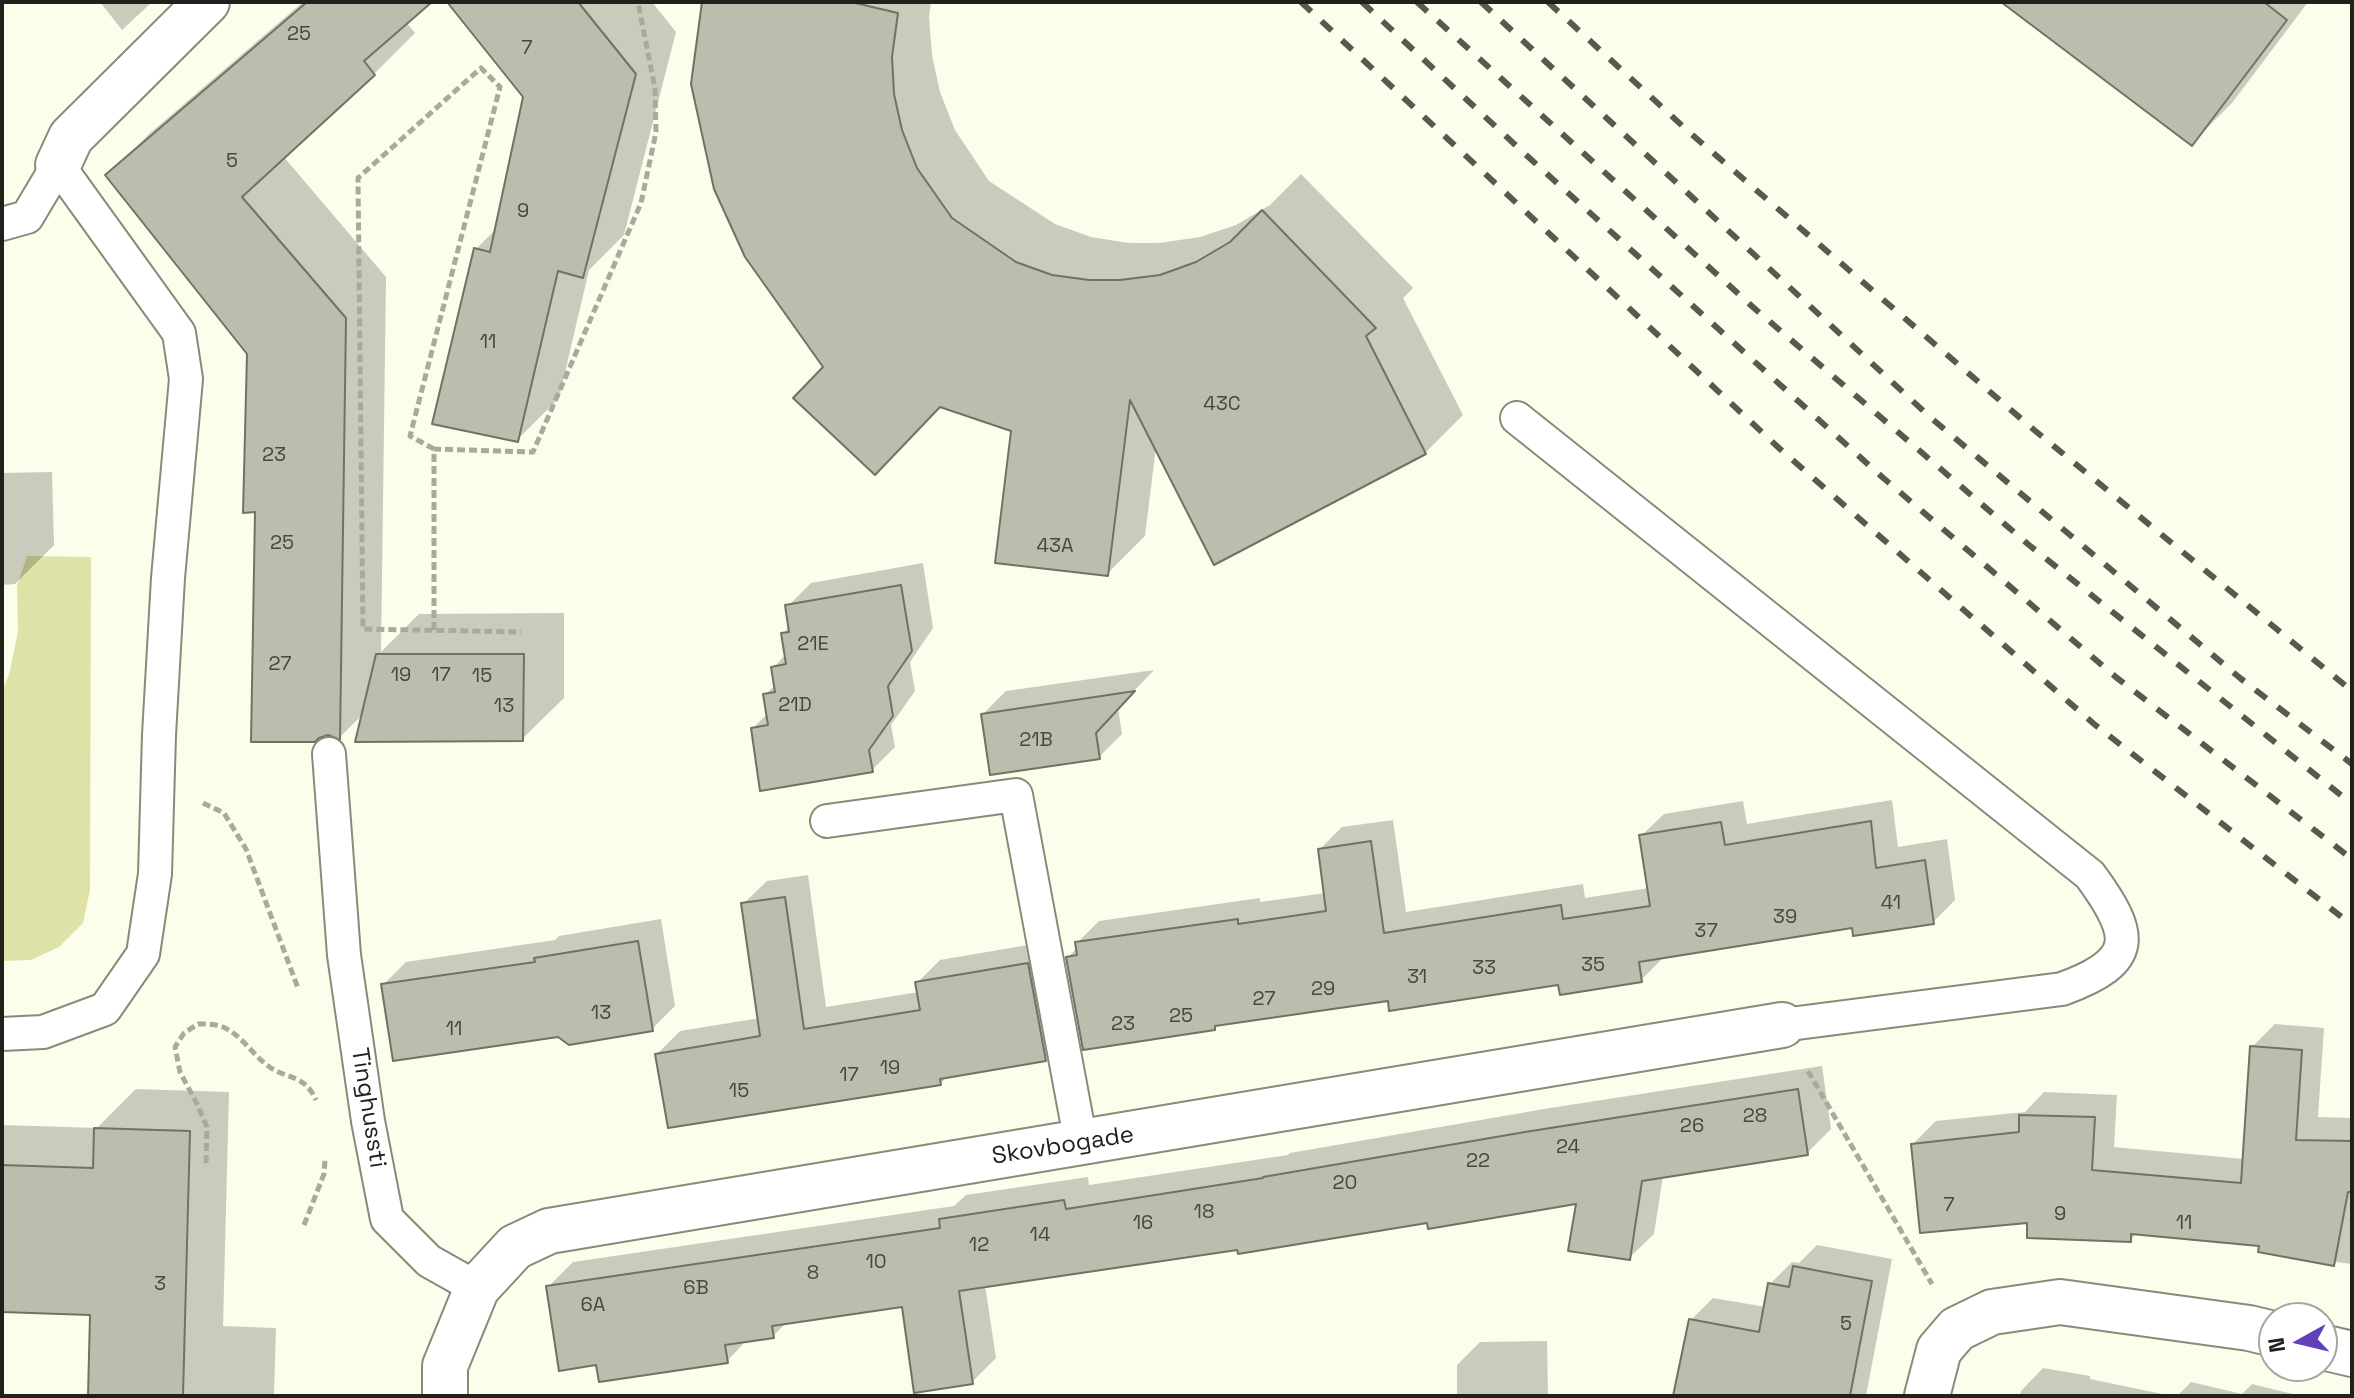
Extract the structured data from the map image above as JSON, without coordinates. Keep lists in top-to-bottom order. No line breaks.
{"streets":{"street":["Skovbogade"],"lane":["Tinghussti"]},"crossings":[["Tinghussti","Skovbogade"]],"house_numbers":["25","7","5","9","11","43C","23","25","43A","21E","27","19","17","15","21D","13","21B","41","39","37","35","33","31","29","27","13","25","23","11","19","17","15","28","26","24","22","20","7","18","9","16","11","14","12","10","8","3","6B","6A","5"],"north":"left"}
